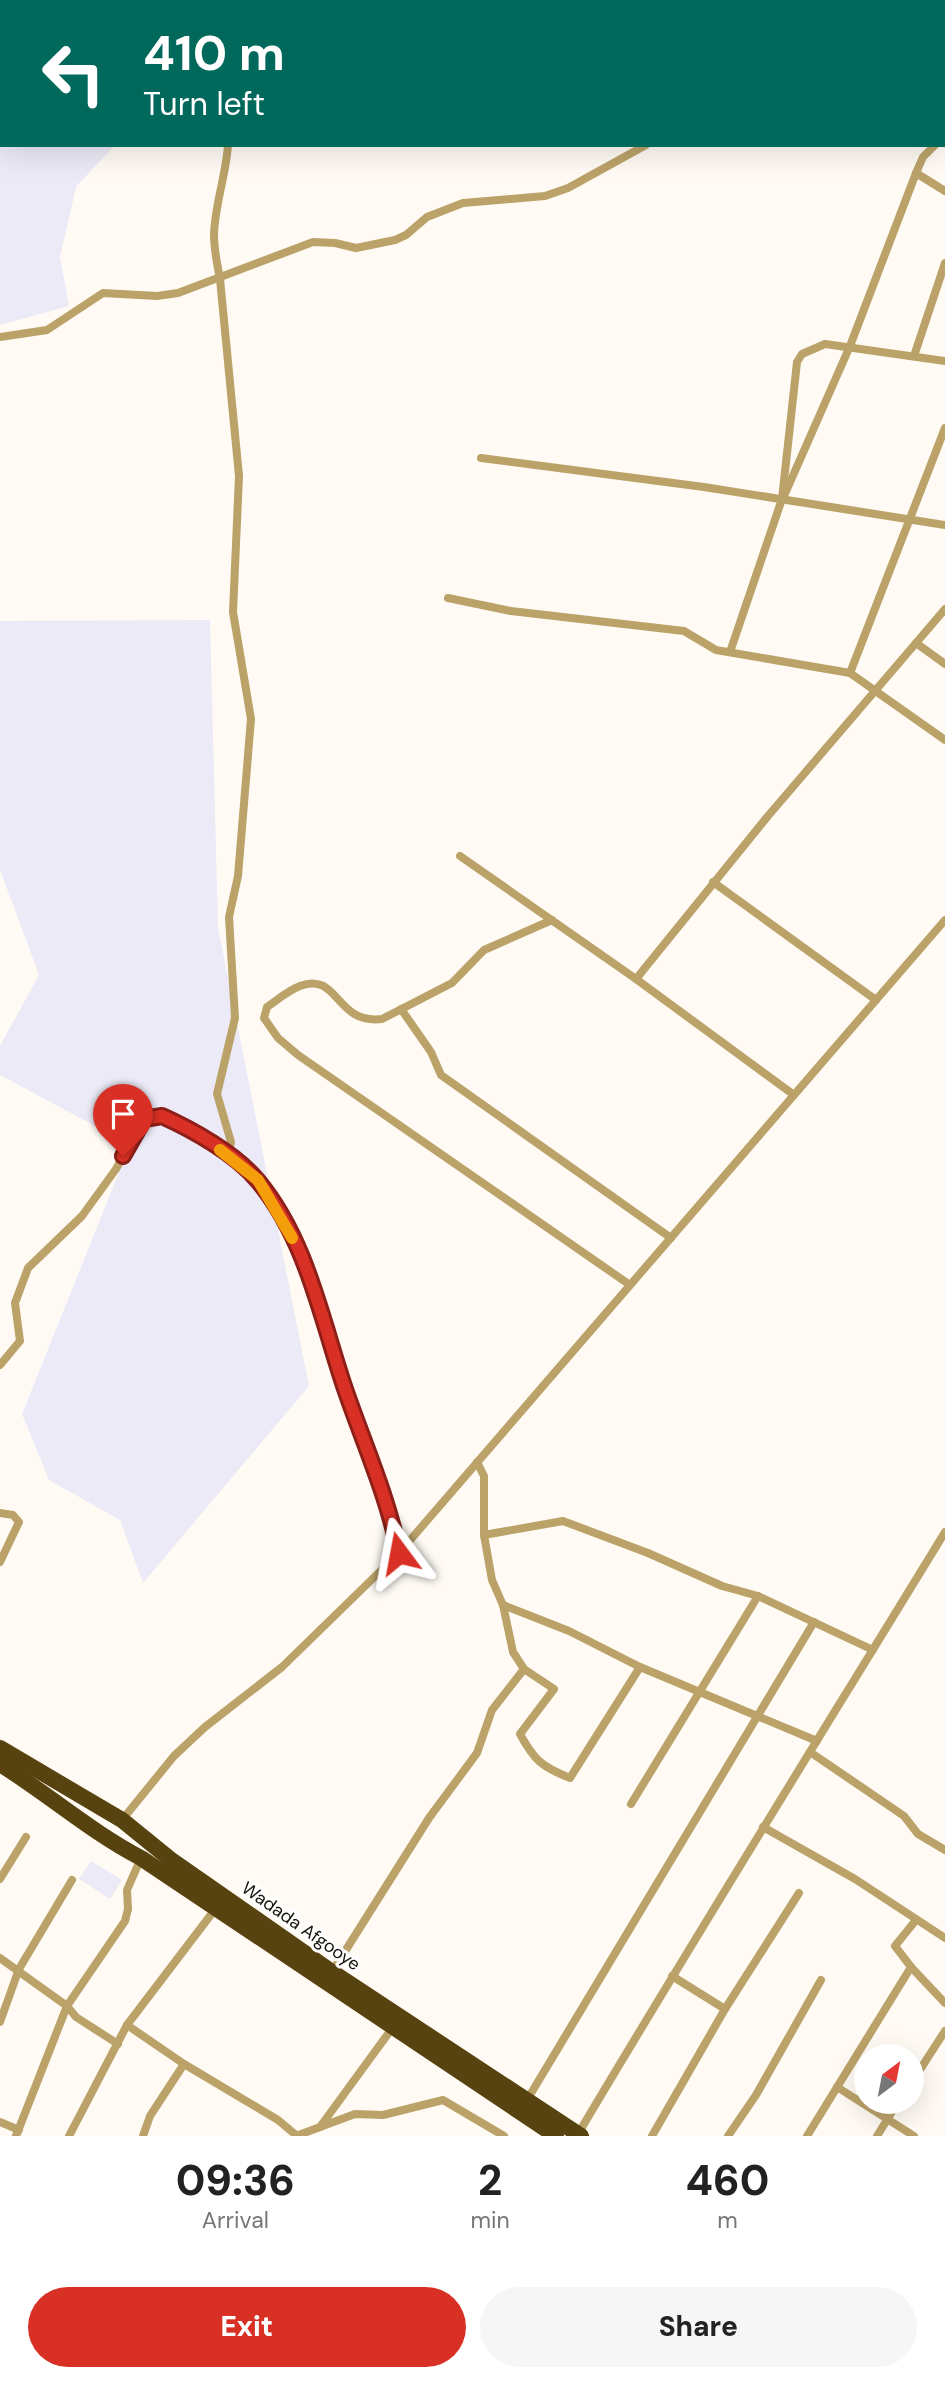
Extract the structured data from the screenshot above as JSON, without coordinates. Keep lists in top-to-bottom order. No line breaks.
{"streets":{"highway":["Wadada Afgooye"]},"north":"top right","page":{"turn":["410 m","Turn left"],"eta":["09:36","Arrival","2","min","460","m"],"buttons":["Exit","Share"]}}
